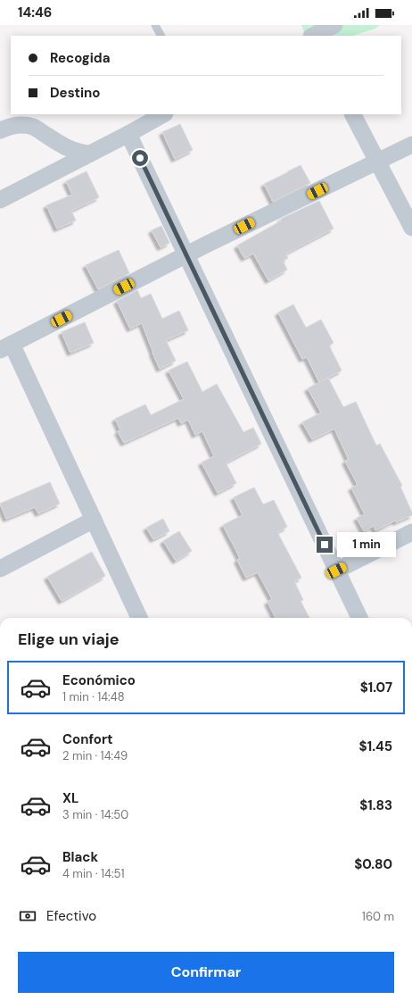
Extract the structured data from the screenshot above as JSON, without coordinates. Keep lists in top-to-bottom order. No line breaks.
{"page":{"status":"14:46","banner":["Recogida","Destino"],"bubble":"1 min","heading":"Elige un viaje","list":[{"name":"Económico","note":"1 min · 14:48","value":"$1.07"},{"name":"Confort","note":"2 min · 14:49","value":"$1.45"},{"name":"XL","note":"3 min · 14:50","value":"$1.83"},{"name":"Black","note":"4 min · 14:51","value":"$0.80"}],"pay":["Efectivo","160 m"],"buttons":"Confirmar"}}
